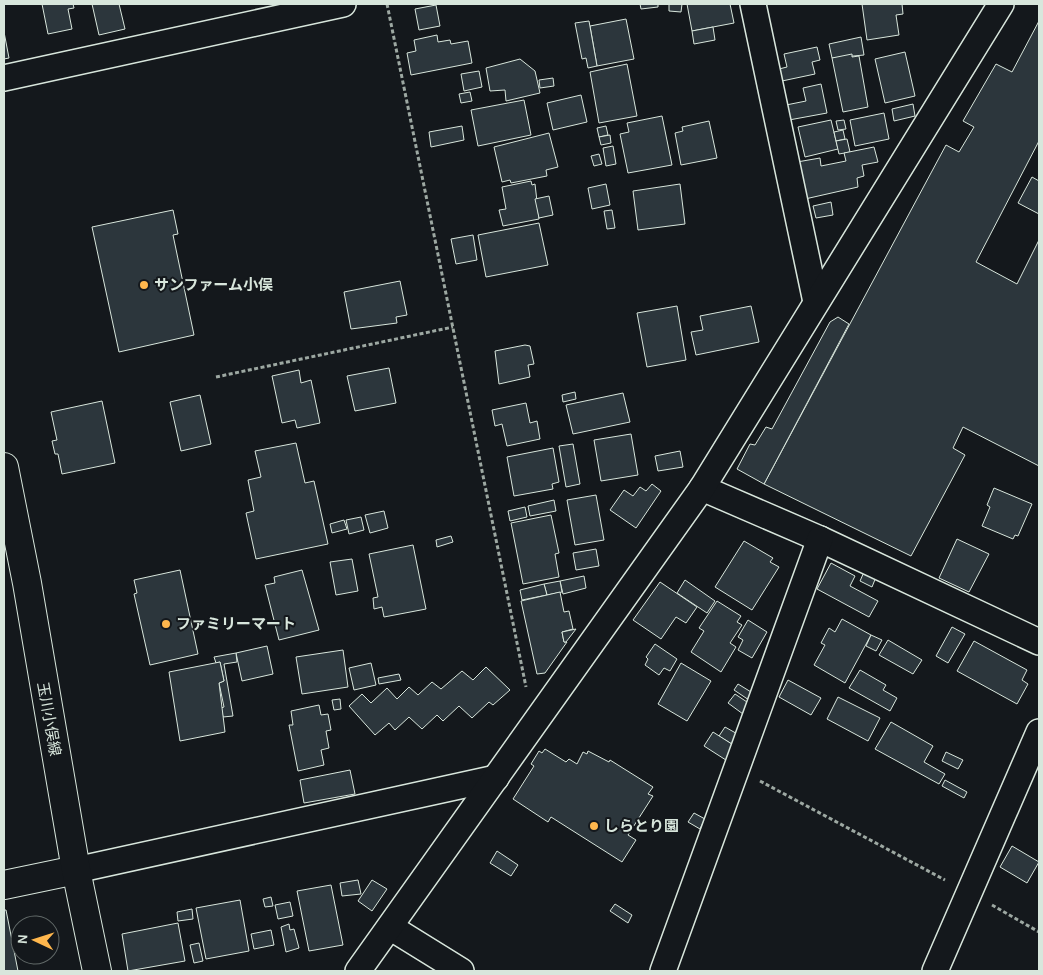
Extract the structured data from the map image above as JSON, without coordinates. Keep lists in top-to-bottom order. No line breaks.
{"streets":{"main road":["玉川小俣線"]},"places":["サンファーム小俣","ファミリーマート","しらとり園"],"north":"left"}
